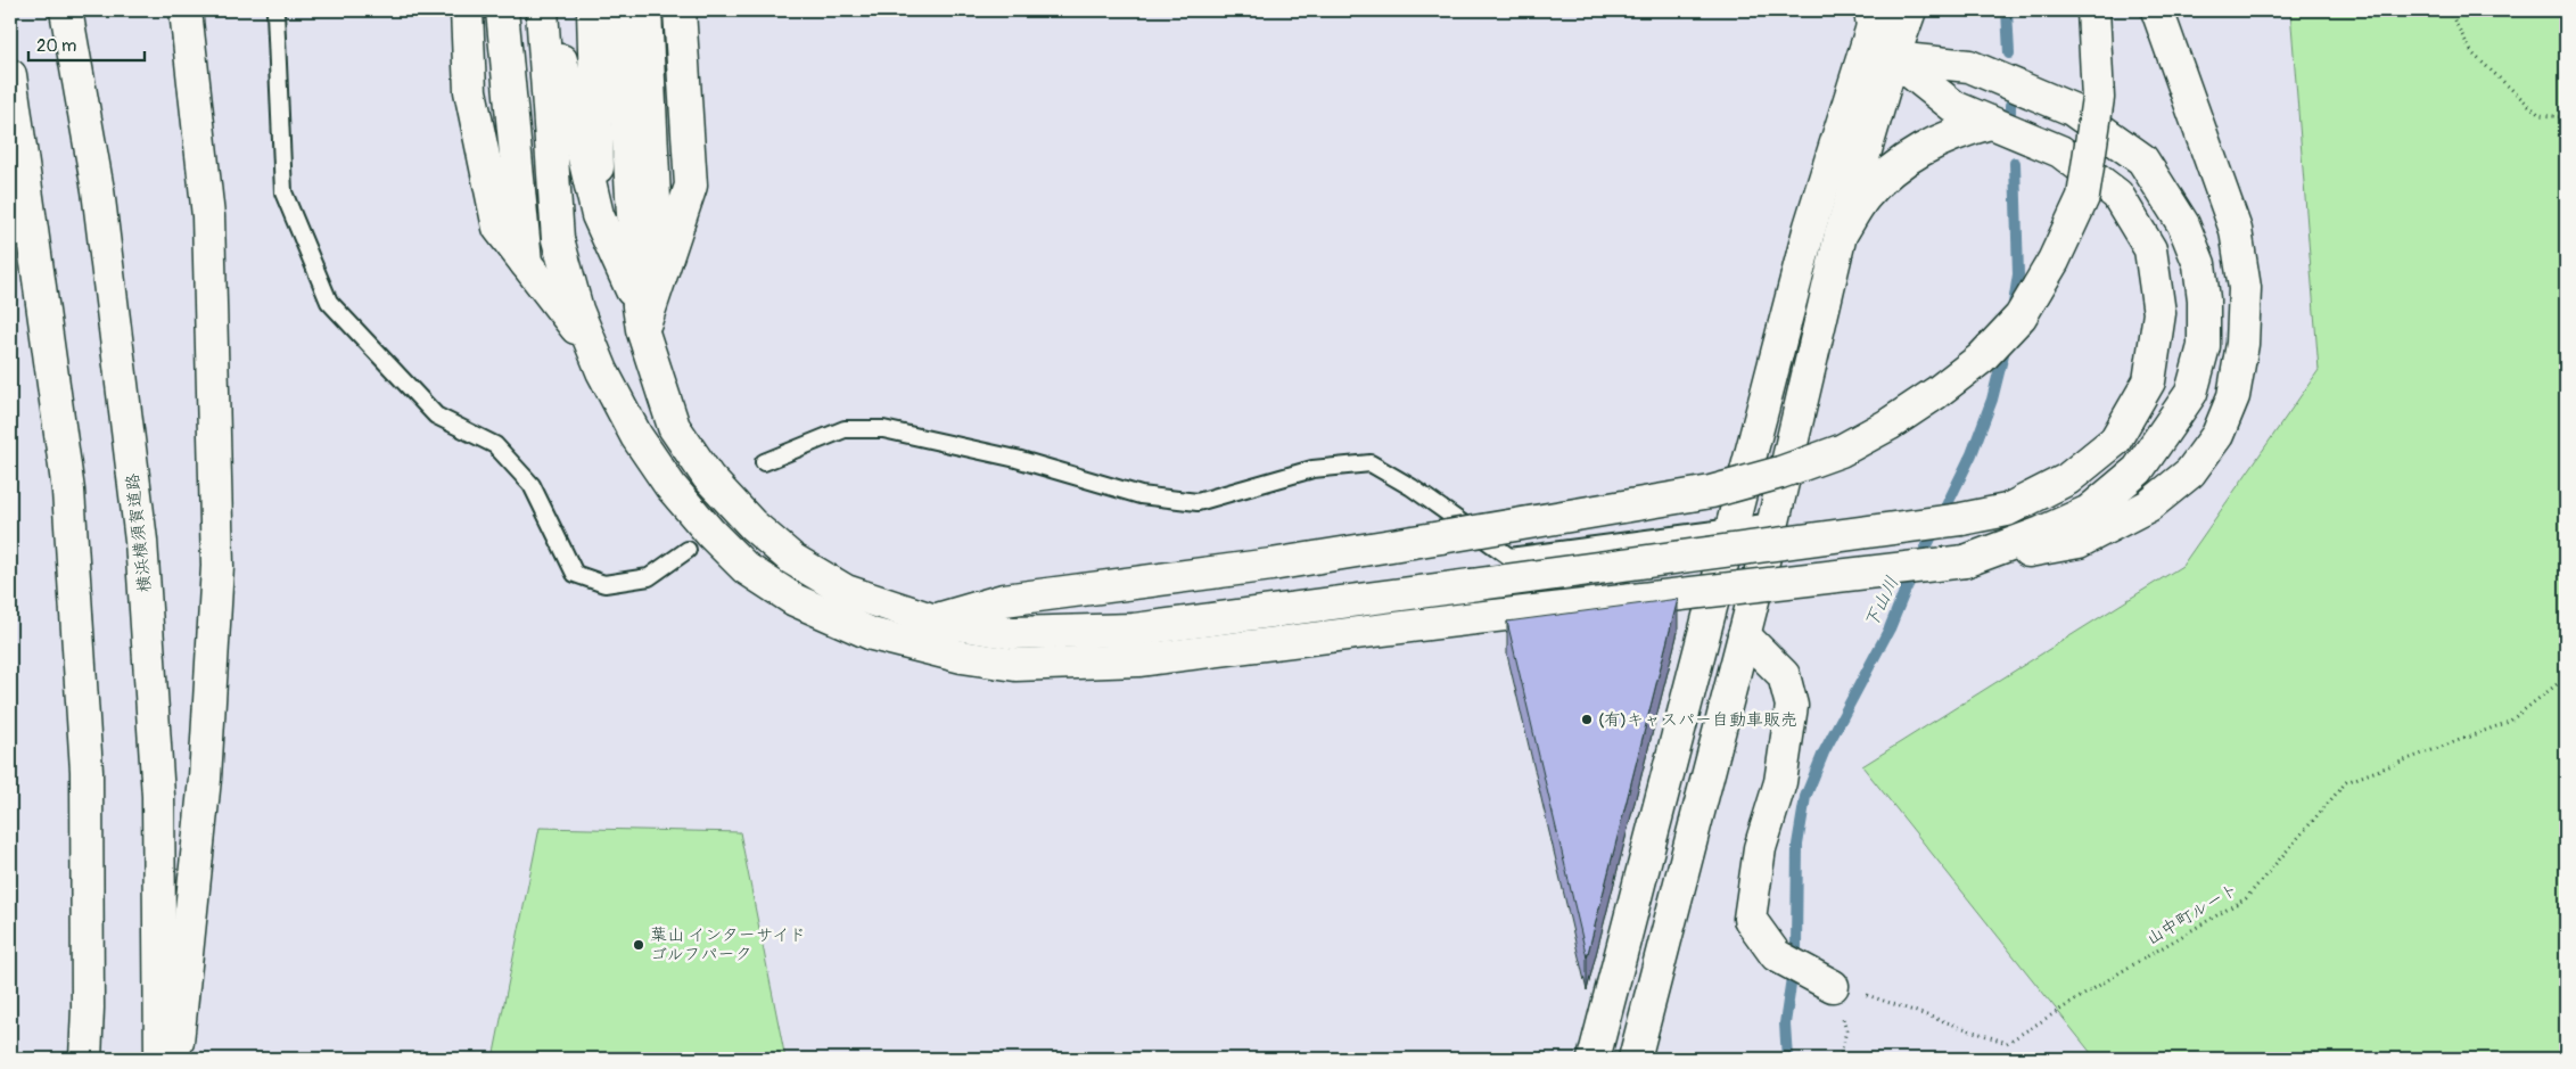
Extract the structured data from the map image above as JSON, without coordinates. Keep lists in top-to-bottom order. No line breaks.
{"streets":{"main road":["横浜横須賀道路"],"path":["山中町ルート"]},"water":["下山川"],"places":["(有)キャスパー自動車販売","葉山 インターサイド ゴルフパーク"],"scale_bar":"20 m"}
